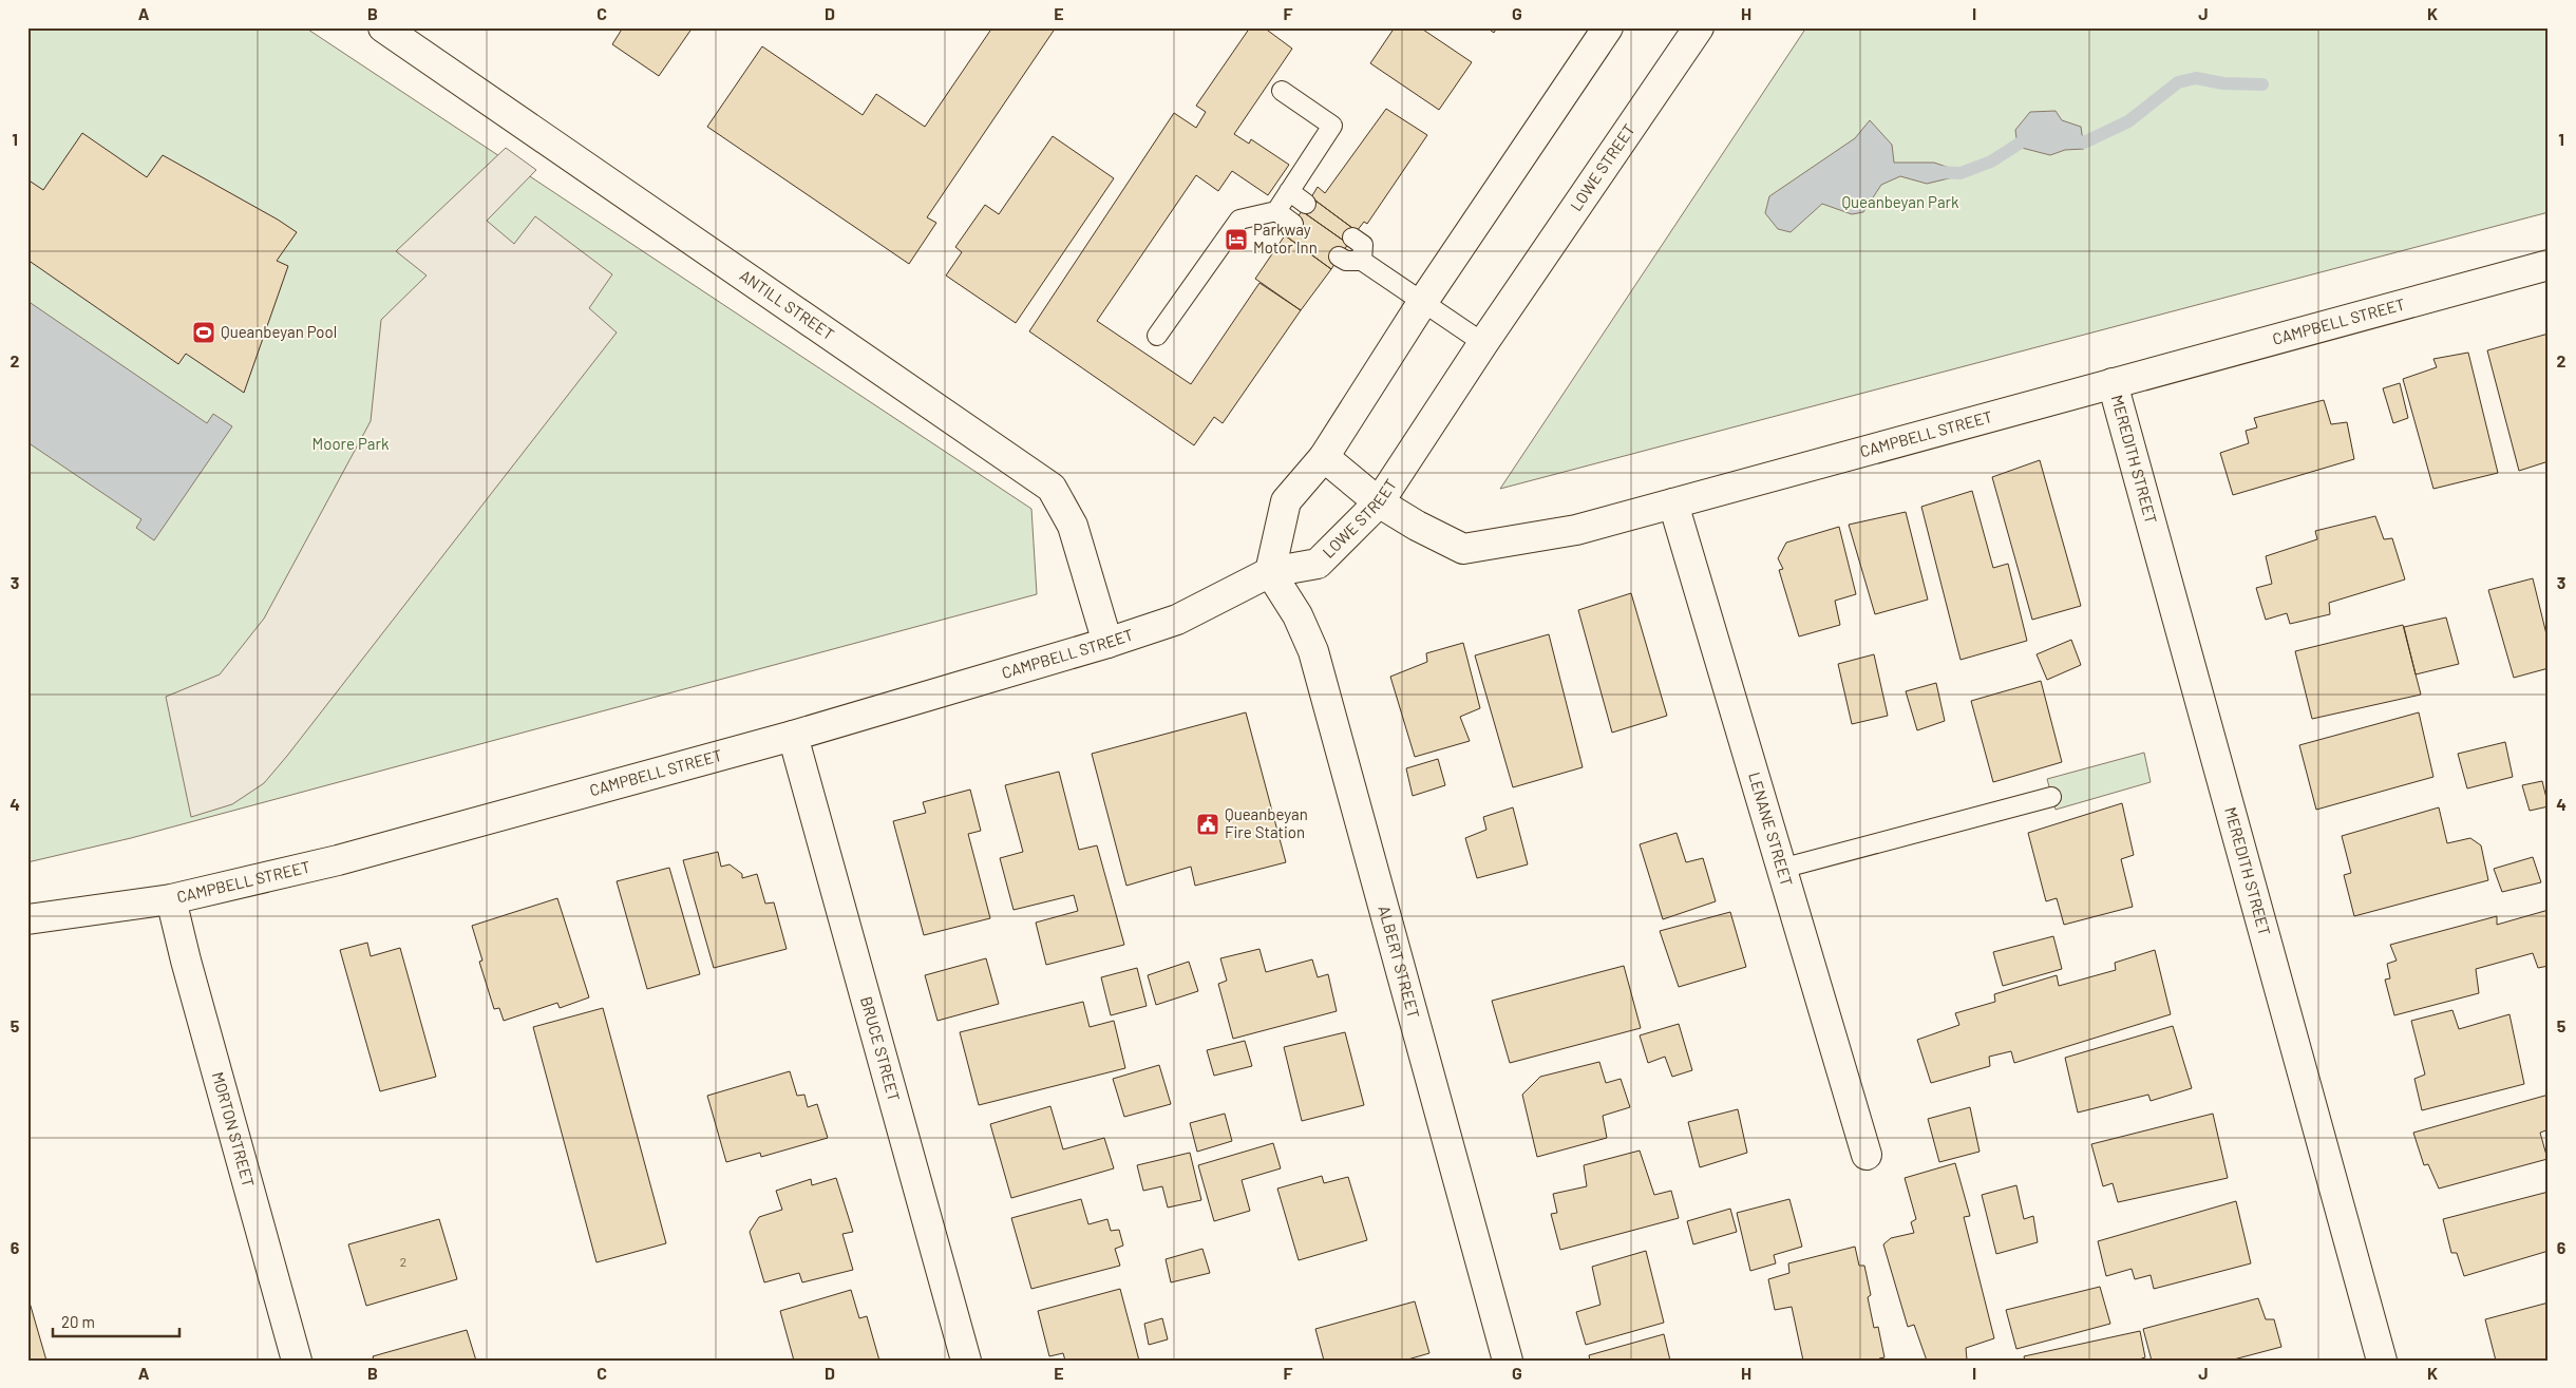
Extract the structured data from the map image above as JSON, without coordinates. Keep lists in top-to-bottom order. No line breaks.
{"streets":{"street":["LOWE STREET","ANTILL STREET","CAMPBELL STREET","MEREDITH STREET","LENANE STREET","ALBERT STREET","BRUCE STREET","MORTON STREET"]},"crossings":[["LOWE STREET","CAMPBELL STREET"],["LOWE STREET","ALBERT STREET"],["ANTILL STREET","CAMPBELL STREET"],["CAMPBELL STREET","MEREDITH STREET"],["CAMPBELL STREET","LENANE STREET"],["CAMPBELL STREET","ALBERT STREET"],["CAMPBELL STREET","BRUCE STREET"],["CAMPBELL STREET","MORTON STREET"]],"parks":["Queanbeyan Park","Moore Park"],"places":{"hotel":["Parkway Motor Inn"],"sports":["Queanbeyan Pool"],"public building":["Queanbeyan Fire Station"]},"house_numbers":["2"],"scale_bar":"20 m","grid":{"columns":["A","B","C","D","E","F","G","H","I","J","K"],"rows":["1","2","3","4","5","6"]}}
